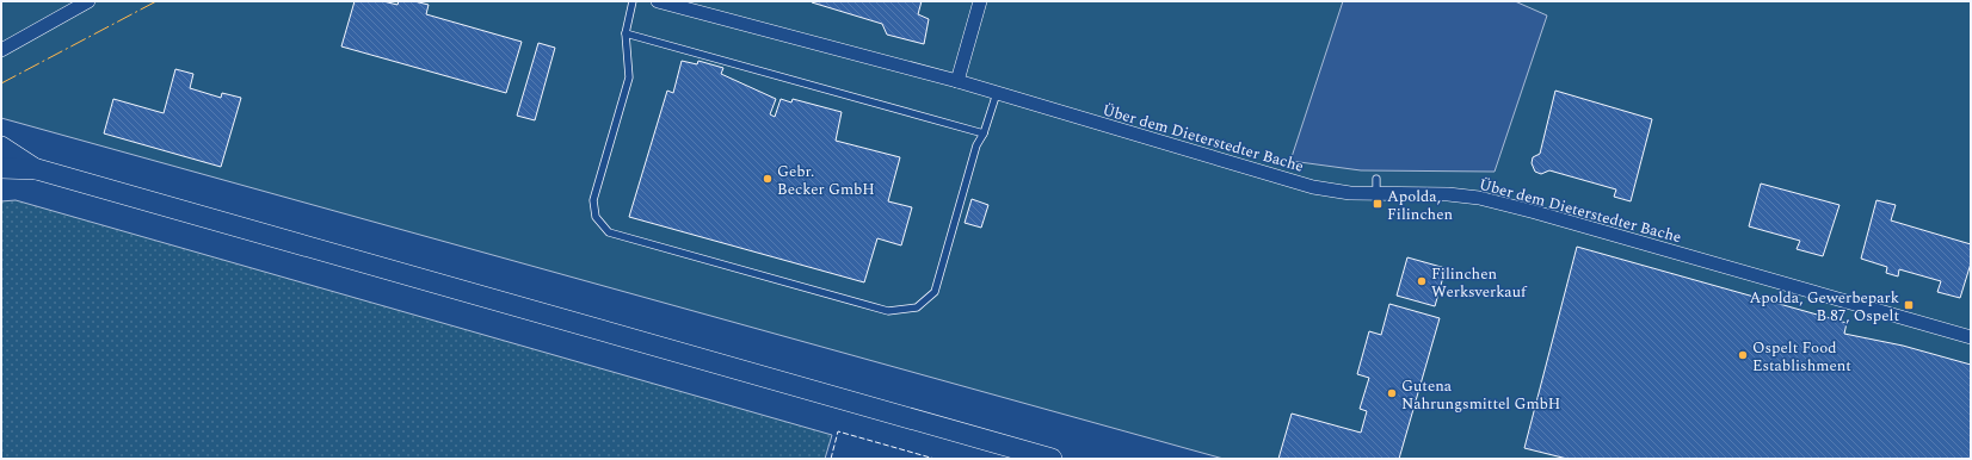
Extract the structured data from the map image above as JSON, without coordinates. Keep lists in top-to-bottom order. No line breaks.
{"streets":{"street":["Über dem Dieterstedter Bache"]},"places":{"other":["Gebr. Becker GmbH","Filinchen Werksverkauf","Ospelt Food Establishment","Gutena Nahrungsmittel GmbH"],"transit":["Apolda, Filinchen","Apolda, Gewerbepark B 87, Ospelt"]}}
